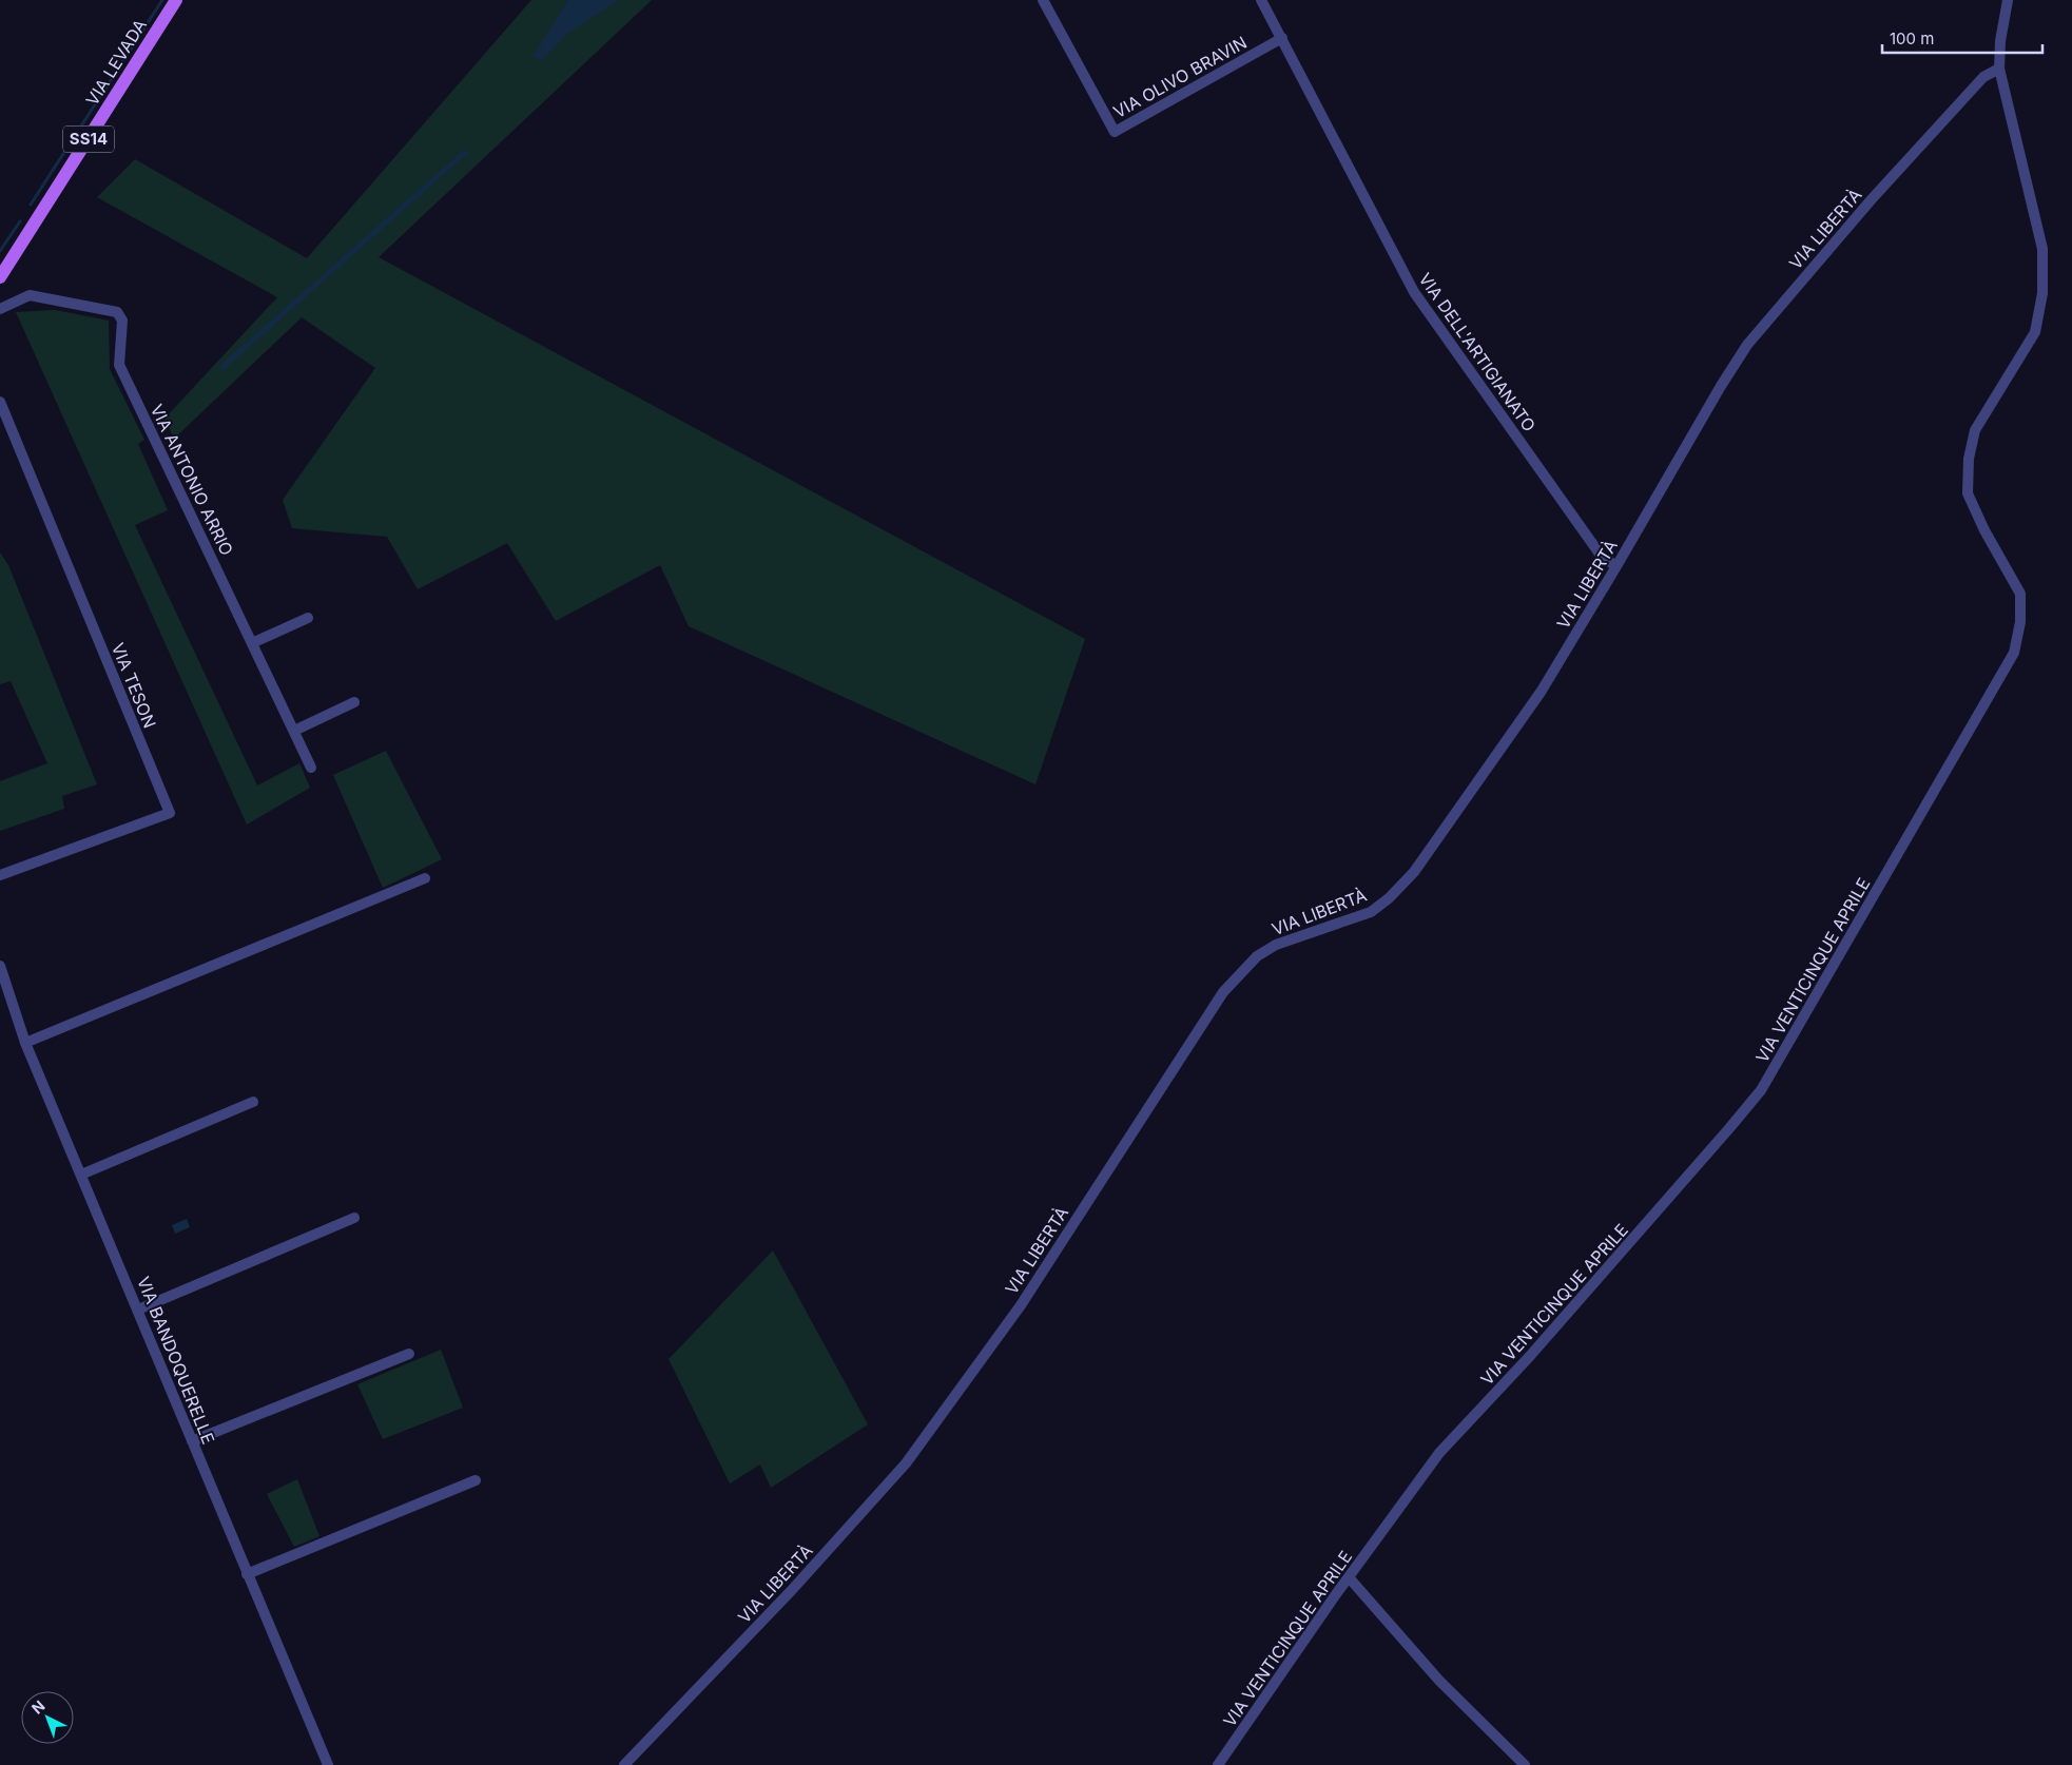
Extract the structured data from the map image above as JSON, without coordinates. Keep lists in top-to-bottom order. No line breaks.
{"streets":{"main road":["VIA LEVADA","SS14"],"street":["VIA OLIVO BRAVIN","VIA LIBERTÀ","VIA DELL'ARTIGIANATO","VIA ANTONIO ARRIO","VIA TESON","VIA VENTICINQUE APRILE","VIA BANDOQUERELLE"]},"crossings":[["VIA OLIVO BRAVIN","VIA DELL'ARTIGIANATO"],["VIA LIBERTÀ","VIA DELL'ARTIGIANATO"],["VIA LIBERTÀ","VIA VENTICINQUE APRILE"]],"scale_bar":"100 m","north":"top left"}
